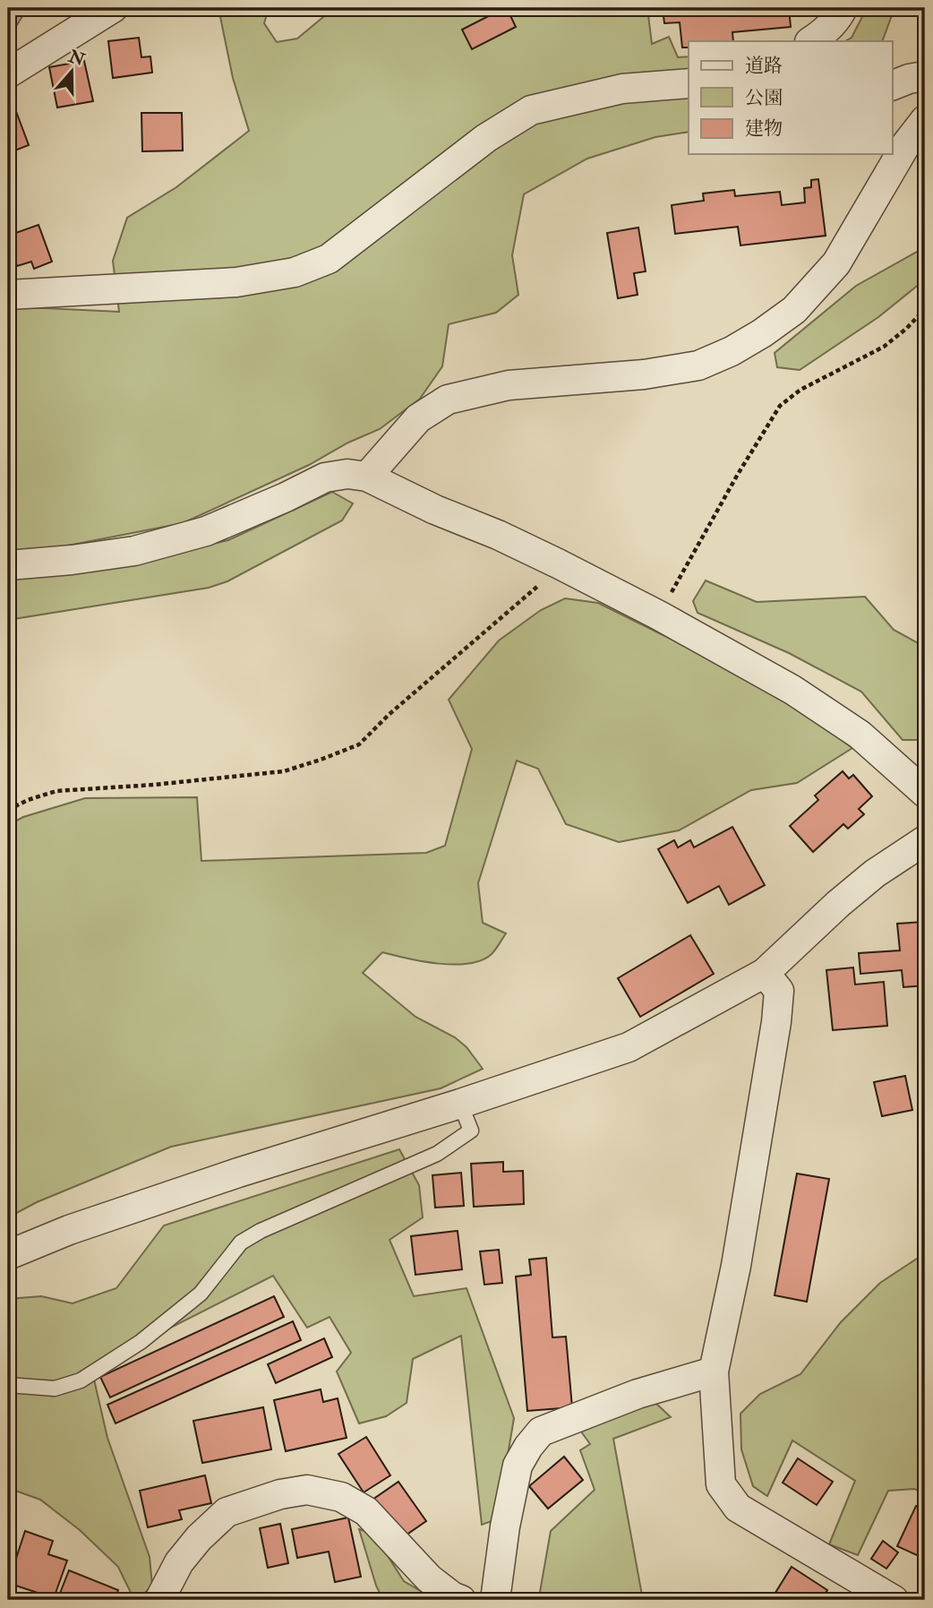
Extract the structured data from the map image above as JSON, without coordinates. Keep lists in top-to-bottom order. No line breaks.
{"legend":["道路","公園","建物"],"north":"top"}
